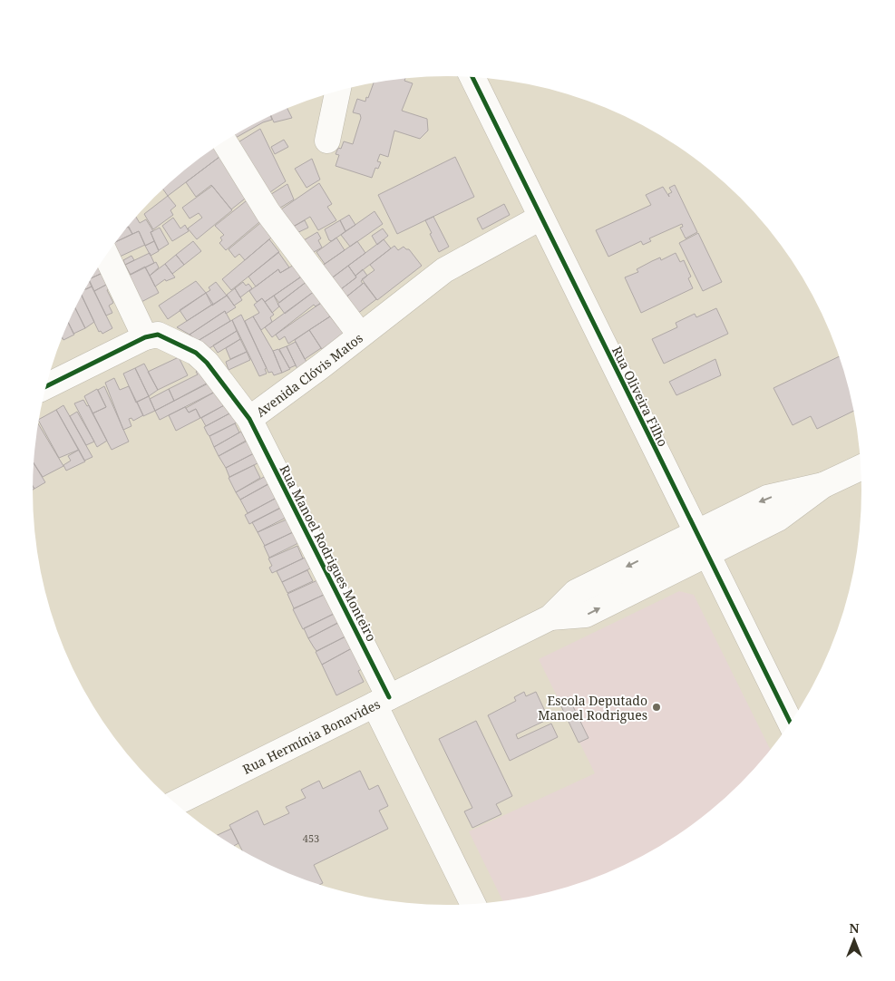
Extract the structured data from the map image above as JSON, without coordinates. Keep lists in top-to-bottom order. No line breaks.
{"streets":{"street":["Avenida Clóvis Matos","Rua Oliveira Filho","Rua Manoel Rodrigues Monteiro","Rua Hermínia Bonavides"]},"crossings":[["Avenida Clóvis Matos","Rua Oliveira Filho"],["Avenida Clóvis Matos","Rua Manoel Rodrigues Monteiro"],["Rua Oliveira Filho","Rua Hermínia Bonavides"],["Rua Manoel Rodrigues Monteiro","Rua Hermínia Bonavides"]],"places":["Escola Deputado Manoel Rodrigues"],"house_numbers":["453"],"north":"top"}
